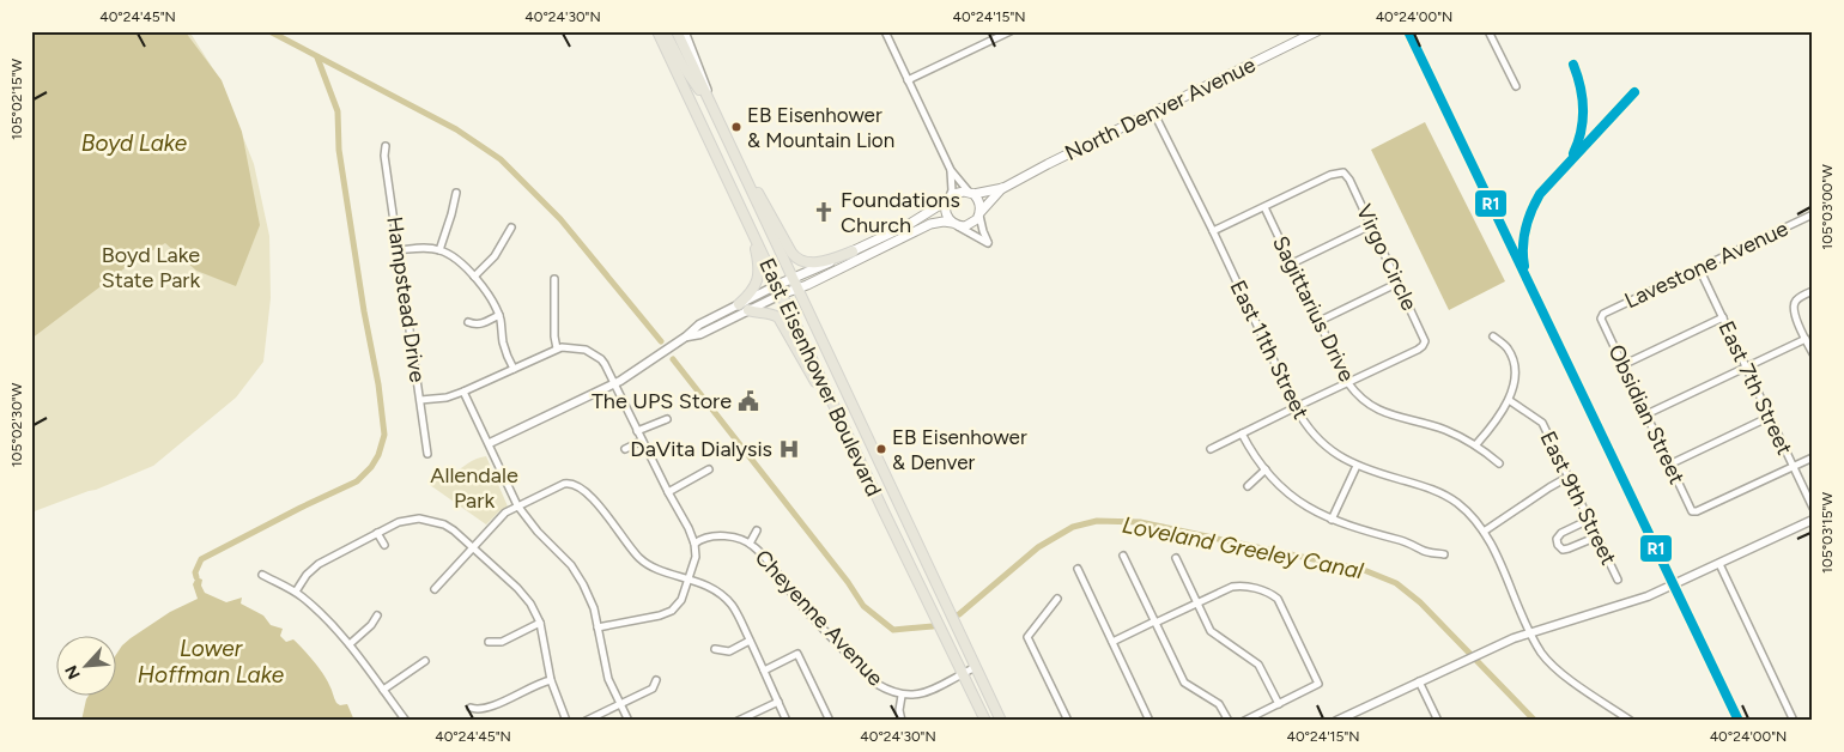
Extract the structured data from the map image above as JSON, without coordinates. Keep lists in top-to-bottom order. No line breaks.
{"streets":{"highway":["East Eisenhower Boulevard"],"main road":["North Denver Avenue"],"street":["Virgo Circle","Lavestone Avenue","Hampstead Drive","Sagittarius Drive","East 11th Street","East 7th Street","Obsidian Street","East 9th Street","Cheyenne Avenue"]},"crossings":[["North Denver Avenue","East 11th Street"],["Virgo Circle","Sagittarius Drive"],["Virgo Circle","East 11th Street"],["Lavestone Avenue","East 7th Street"],["Lavestone Avenue","Obsidian Street"],["East Eisenhower Boulevard","Cheyenne Avenue"],["East 7th Street","Obsidian Street"]],"water":["Boyd Lake","Loveland Greeley Canal","Lower Hoffman Lake"],"parks":["Boyd Lake State Park","Allendale Park"],"places":{"other":["EB Eisenhower & Mountain Lion","EB Eisenhower & Denver"],"church":["Foundations Church"],"public building":["The UPS Store"],"hospital":["DaVita Dialysis"]},"lines":["transit line R1"],"north":"bottom left","coordinates":["40°24'45\"N","40°24'30\"N","40°24'15\"N","40°24'00\"N","105°02'15\"W","105°03'00\"W","105°02'30\"W","105°03'15\"W"]}
